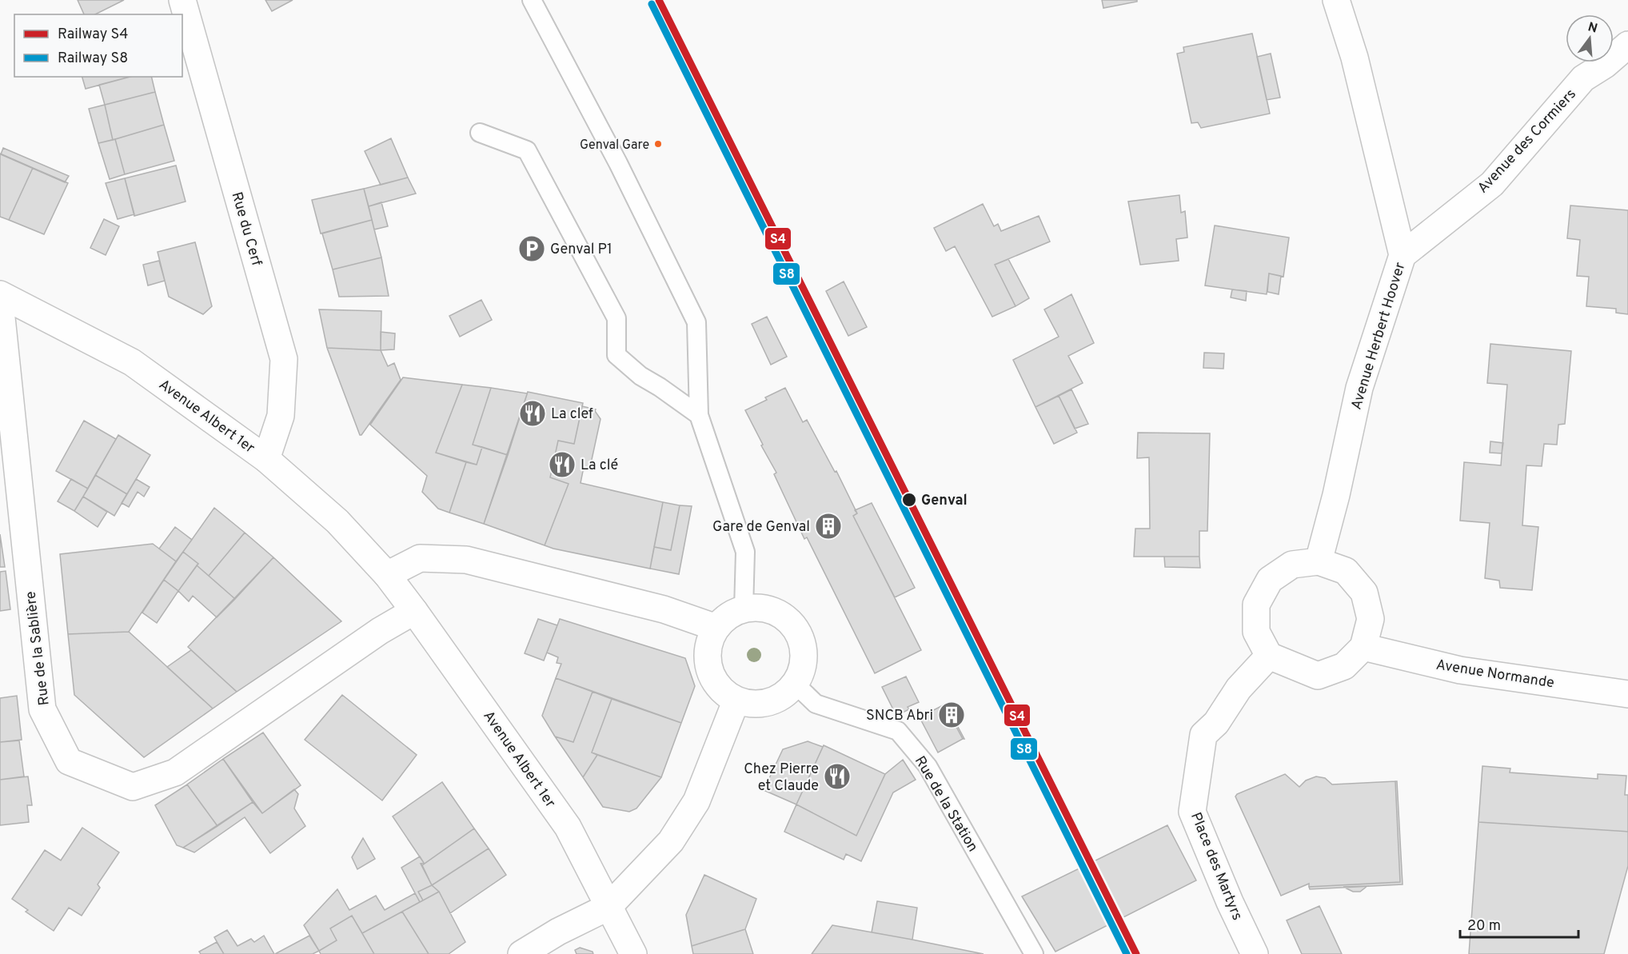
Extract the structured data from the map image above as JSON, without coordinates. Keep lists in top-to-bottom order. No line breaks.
{"streets":{"street":["Avenue des Cormiers","Rue du Cerf","Avenue Herbert Hoover","Avenue Albert 1er","Rue de la Sablière","Avenue Normande","Place des Martyrs"],"lane":["Rue de la Station"]},"crossings":[["Avenue des Cormiers","Avenue Herbert Hoover"],["Rue du Cerf","Avenue Albert 1er"],["Avenue Herbert Hoover","Avenue Normande"],["Avenue Herbert Hoover","Place des Martyrs"],["Avenue Albert 1er","Rue de la Sablière"],["Avenue Normande","Place des Martyrs"]],"places":{"other":["Genval Gare","Genval"],"parking":["Genval P1"],"restaurant":["La clef","La clé","Chez Pierre et Claude"],"building":["Gare de Genval","SNCB Abri"]},"lines":["rail line S4","rail line S8"],"legend":["Railway S4","Railway S8"],"scale_bar":"20 m","north":"top"}
